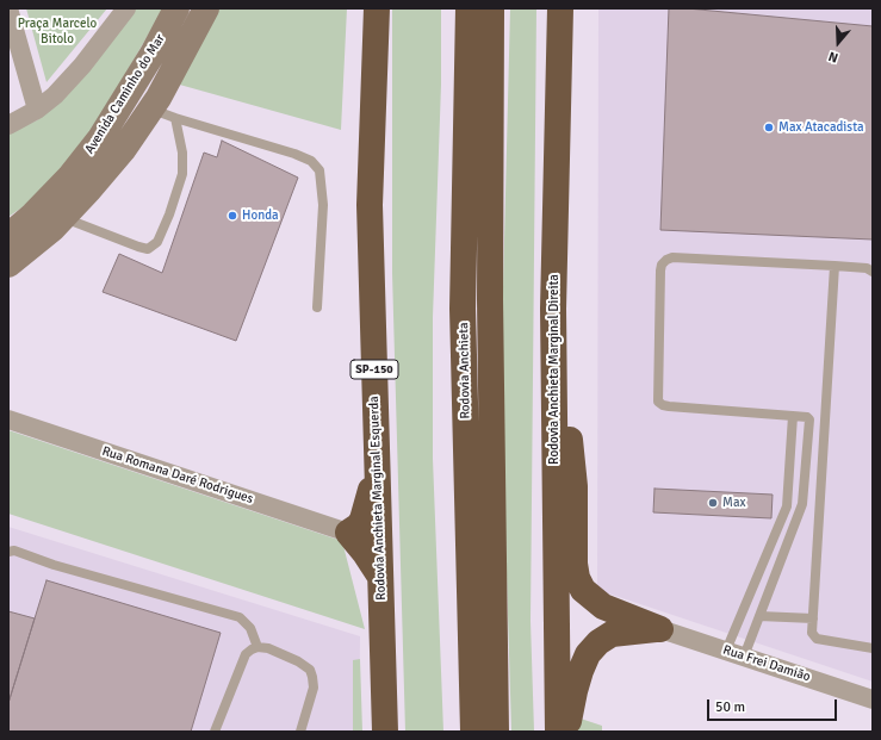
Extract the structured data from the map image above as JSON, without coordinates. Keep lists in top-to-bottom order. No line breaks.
{"streets":{"highway":["SP-150","Rodovia Anchieta Marginal Direita","Rodovia Anchieta","Rodovia Anchieta Marginal Esquerda"],"main road":["Avenida Caminho do Mar"],"street":["Rua Romana Daré Rodrigues","Rua Frei Damião"]},"parks":["Praça Marcelo Bitolo"],"places":["Max Atacadista","Honda","Max"],"scale_bar":"50 m","north":"bottom"}
